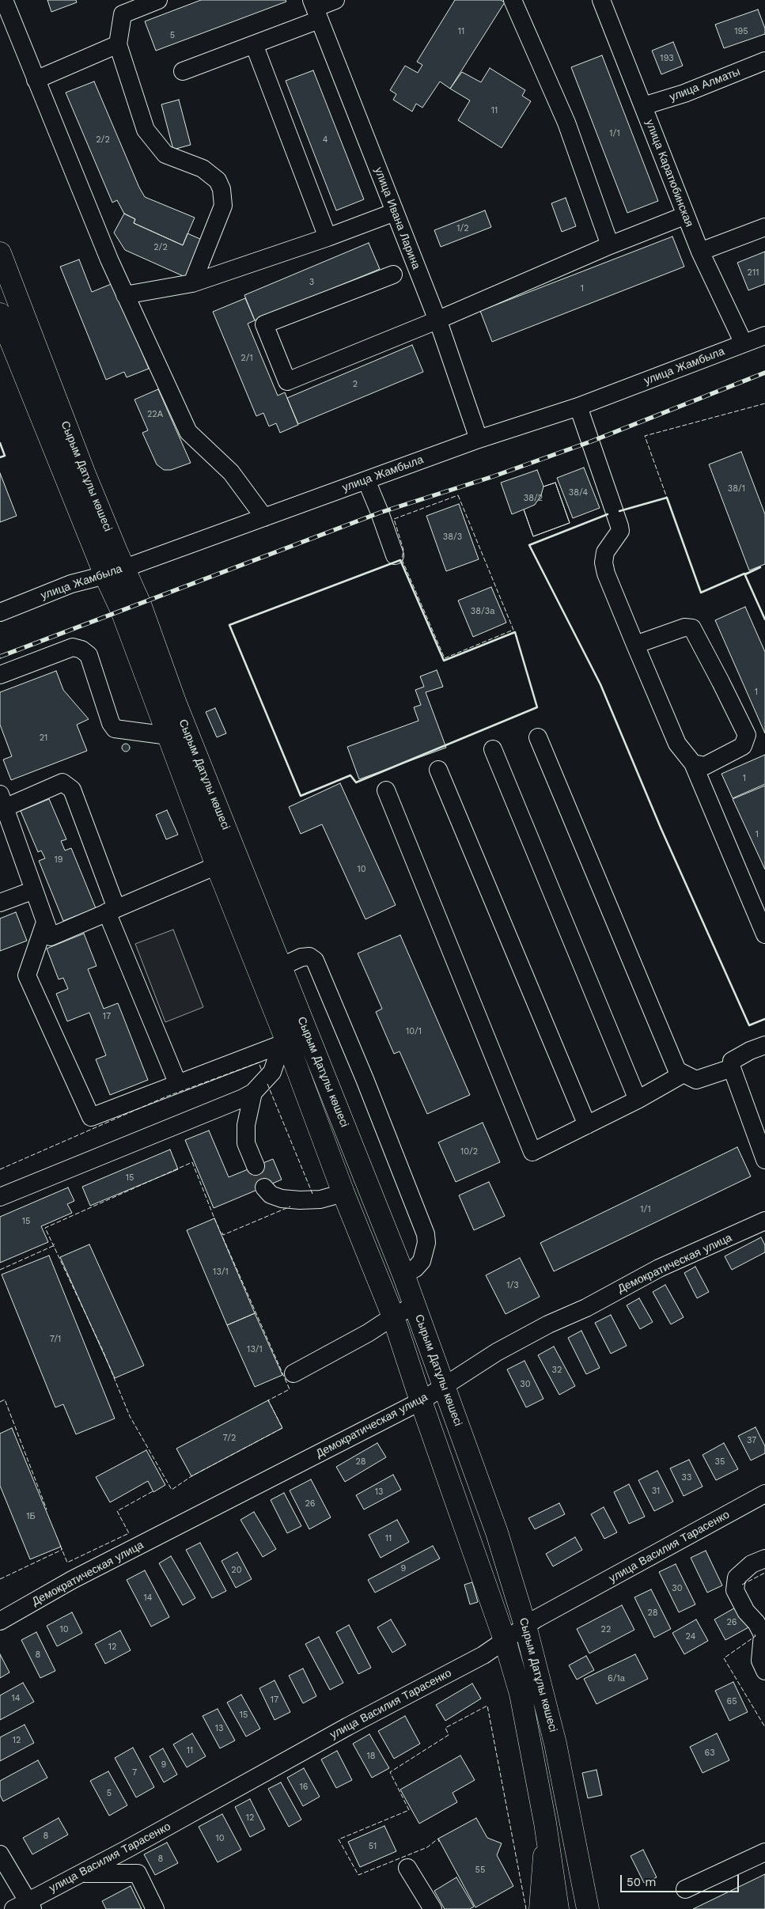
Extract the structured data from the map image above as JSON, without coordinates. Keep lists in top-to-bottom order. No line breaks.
{"streets":{"main road":["Сырым Датұлы көшесі"],"street":["улица Алматы","улица Каратюбинская","улица Ивана Ларина","улица Жамбыла","Демократическая улица","улица Василия Тарасенко"]},"crossings":[["улица Алматы","улица Каратюбинская"],["улица Каратюбинская","улица Жамбыла"],["улица Ивана Ларина","улица Жамбыла"],["улица Жамбыла","Сырым Датұлы көшесі"],["Сырым Датұлы көшесі","Демократическая улица"],["Сырым Датұлы көшесі","улица Василия Тарасенко"]],"house_numbers":["11","195","5","193","11","1/1","2/2","4","1/2","2/2","211","3","1","2/1","2","22А","38/1","38/4","38/2","38/3","38/3а","1","21","1","1","19","10","17","10/1","10/2","15","1/1","15","13/1","1/3","7/1","13/1","32","30","7/2","37","28","35","33","31","13","26","1Б","11","9","20","30","14","28","26","10","22","24","12","8","6/1а","14","17","65","15","13","12","11","63","18","9","7","16","5","12","8","10","51","8","55"],"scale_bar":"50 m"}
